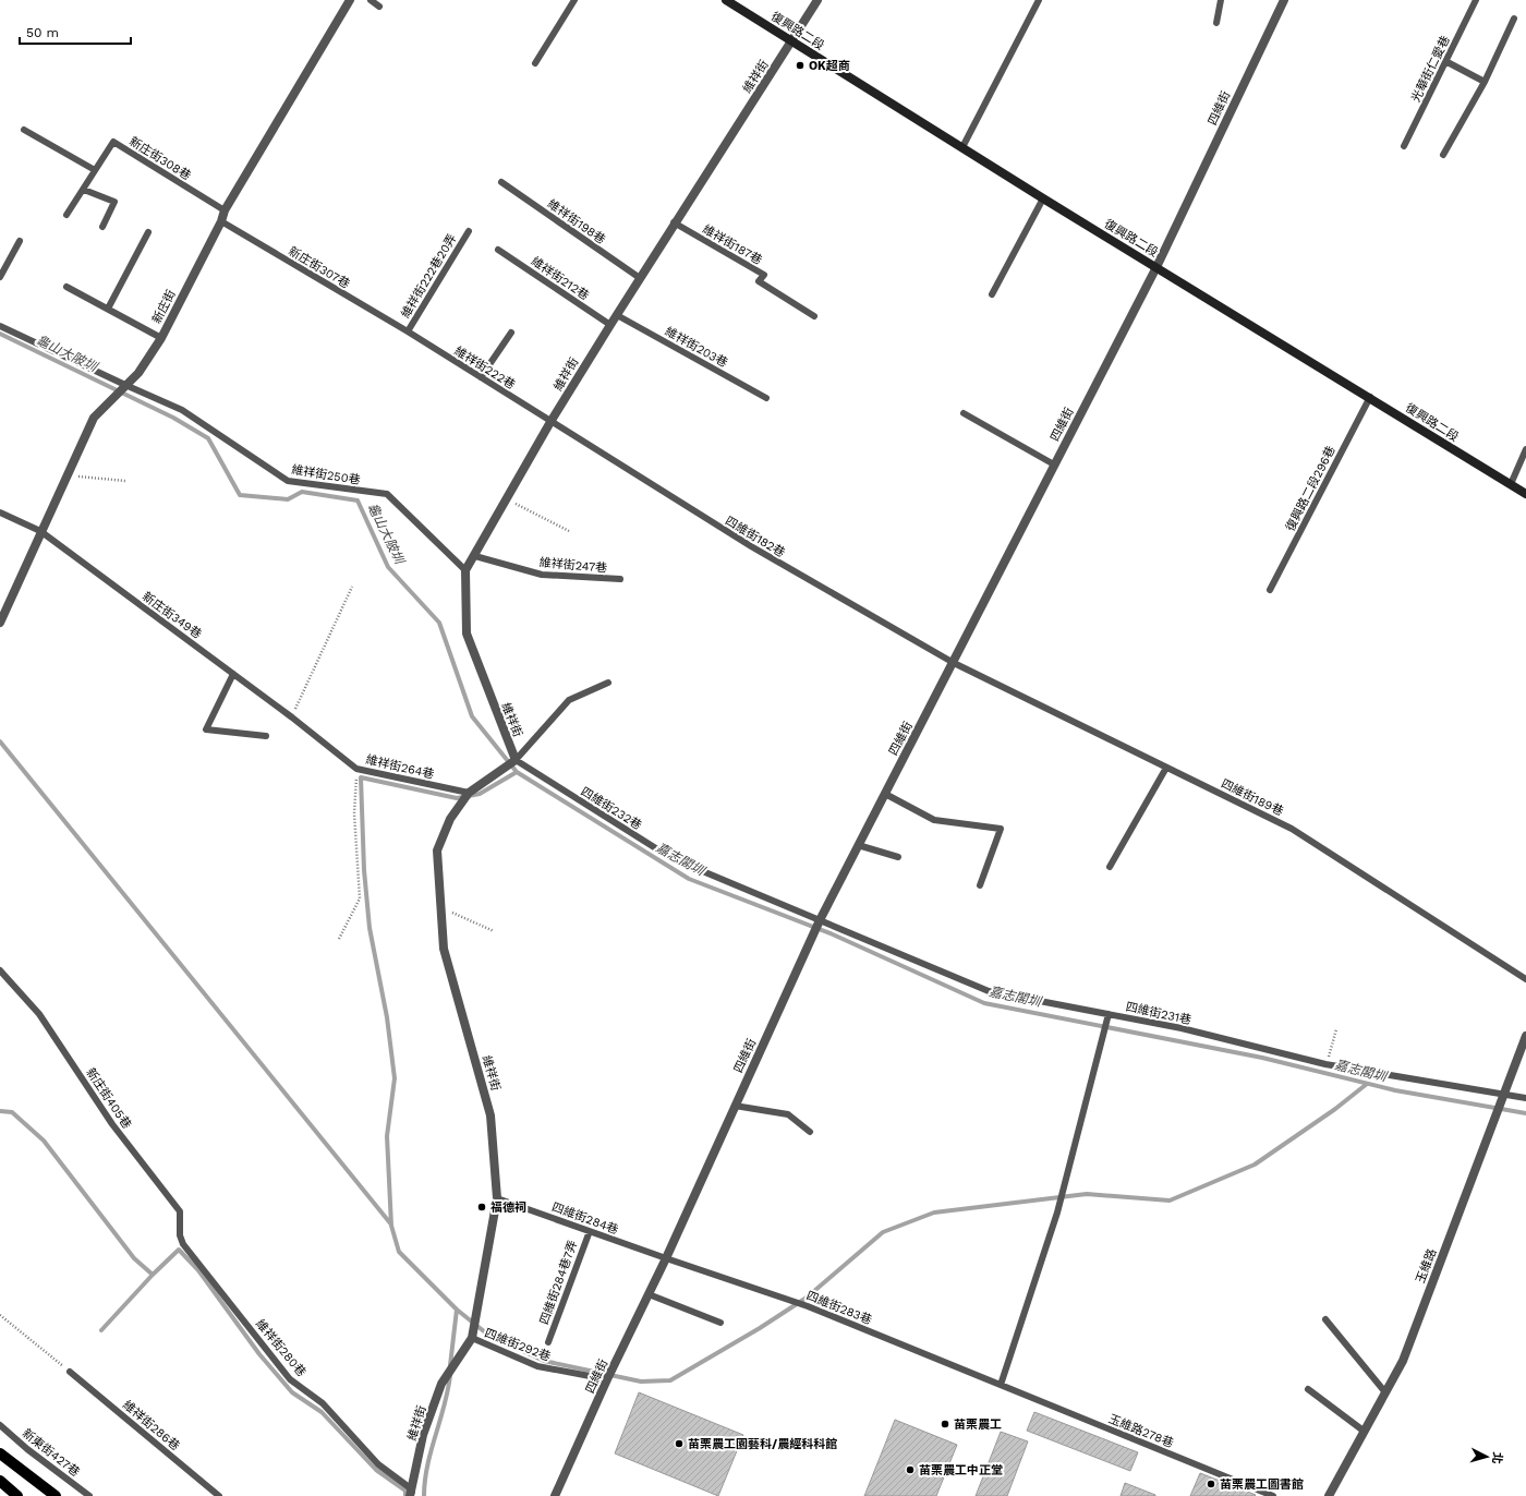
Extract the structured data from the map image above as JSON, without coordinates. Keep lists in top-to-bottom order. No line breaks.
{"streets":{"street":["復興路二段","維祥街","四維街","新庄街","玉維路"],"lane":["光華街仁愛巷","新庄街308巷","維祥街198巷","維祥街187巷","新庄街307巷","維祥街222巷20弄","維祥街212巷","維祥街203巷","維祥街222巷","維祥街250巷","復興路二段296巷","四維街182巷","維祥街247巷","新庄街349巷","維祥街264巷","四維街189巷","四維街232巷","四維街231巷","新庄街405巷","四維街284巷","四維街284巷7弄","四維街283巷","四維街292巷","維祥街280巷","維祥街286巷","玉維路278巷","新東街427巷"]},"crossings":[["復興路二段","維祥街"],["復興路二段","四維街"],["復興路二段","復興路二段296巷"],["維祥街","維祥街198巷"],["維祥街","維祥街187巷"],["維祥街","維祥街212巷"],["維祥街","維祥街203巷"],["維祥街","維祥街222巷"],["維祥街","維祥街250巷"],["維祥街","四維街182巷"],["維祥街","維祥街247巷"],["維祥街","維祥街264巷"],["維祥街","四維街232巷"],["維祥街","四維街284巷"],["維祥街","四維街292巷"],["維祥街","維祥街280巷"],["四維街","四維街182巷"],["四維街","四維街189巷"],["四維街","四維街232巷"],["四維街","四維街231巷"],["四維街","四維街284巷"],["四維街","四維街283巷"],["四維街","四維街292巷"],["新庄街308巷","新庄街"],["新庄街307巷","維祥街222巷20弄"],["新庄街307巷","新庄街"],["新庄街307巷","維祥街222巷"],["維祥街222巷20弄","維祥街222巷"],["新庄街","維祥街250巷"],["新庄街","新庄街349巷"],["維祥街222巷","四維街182巷"],["四維街182巷","四維街189巷"],["新庄街349巷","維祥街264巷"],["四維街232巷","四維街231巷"],["四維街231巷","玉維路"],["新庄街405巷","維祥街280巷"],["四維街284巷","四維街284巷7弄"],["四維街284巷","四維街283巷"],["四維街283巷","玉維路278巷"]],"water":["龜山大陂圳","嘉志閣圳"],"places":["OK超商","福德祠","苗栗農工","苗栗農工園藝科/農經科科館","苗栗農工中正堂","苗栗農工圖書館"],"scale_bar":"50 m","north":"right"}
